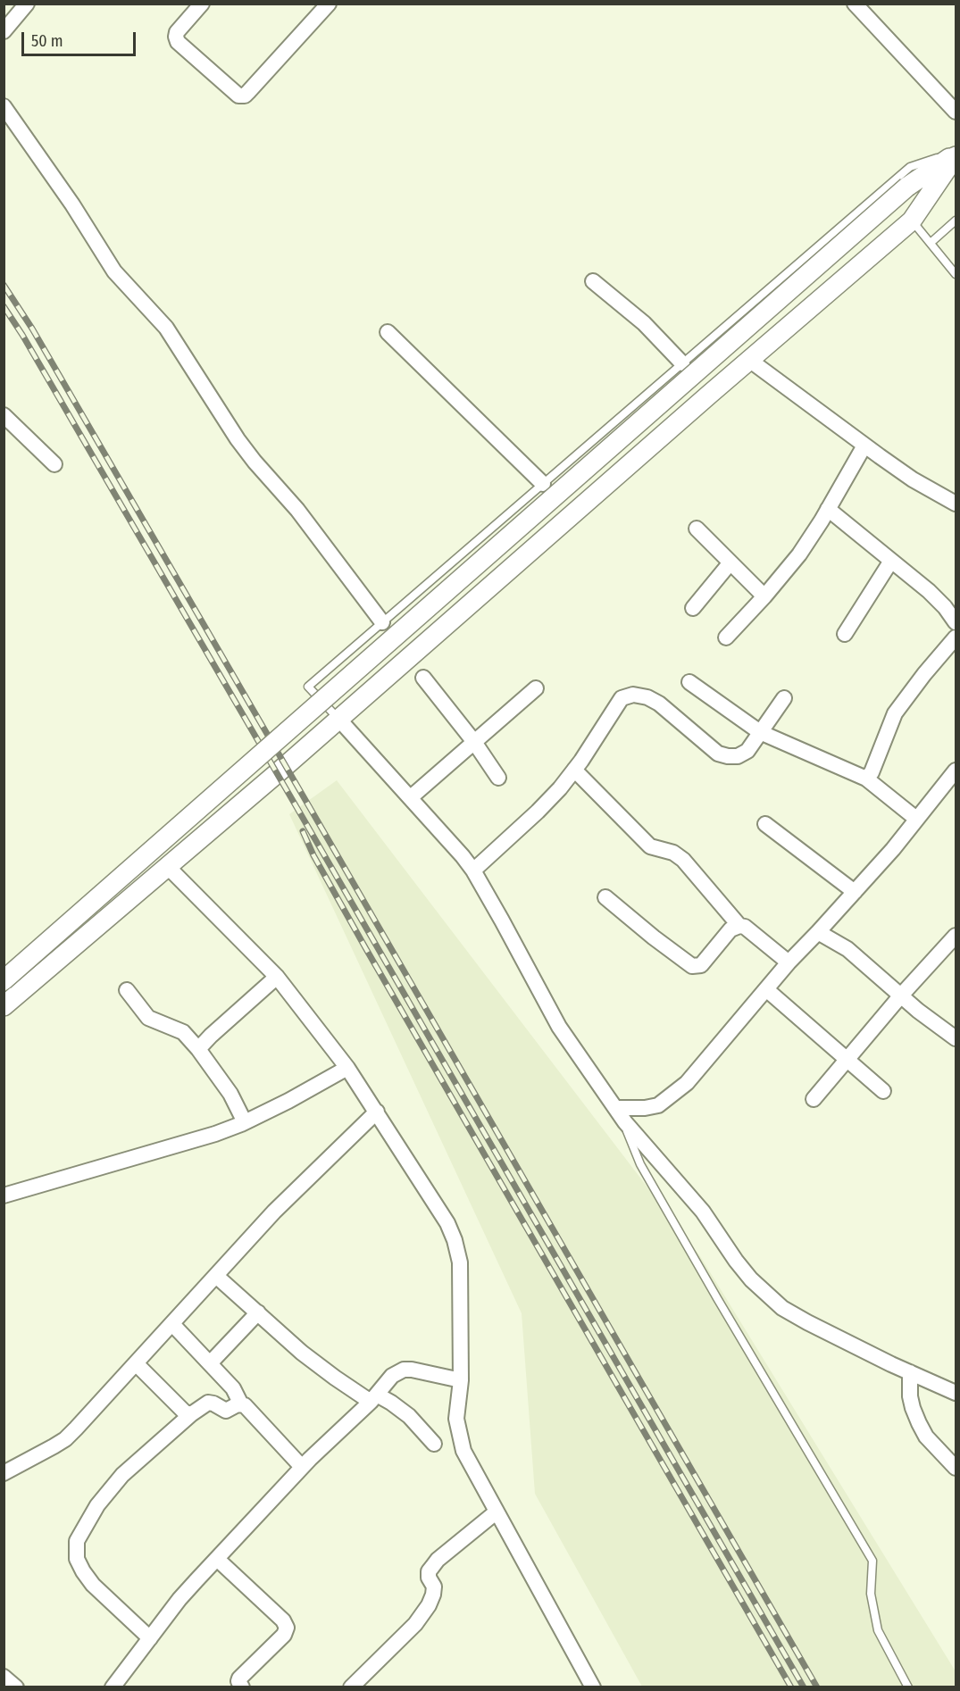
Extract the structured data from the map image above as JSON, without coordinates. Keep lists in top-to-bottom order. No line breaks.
{"scale_bar":"50 m"}
